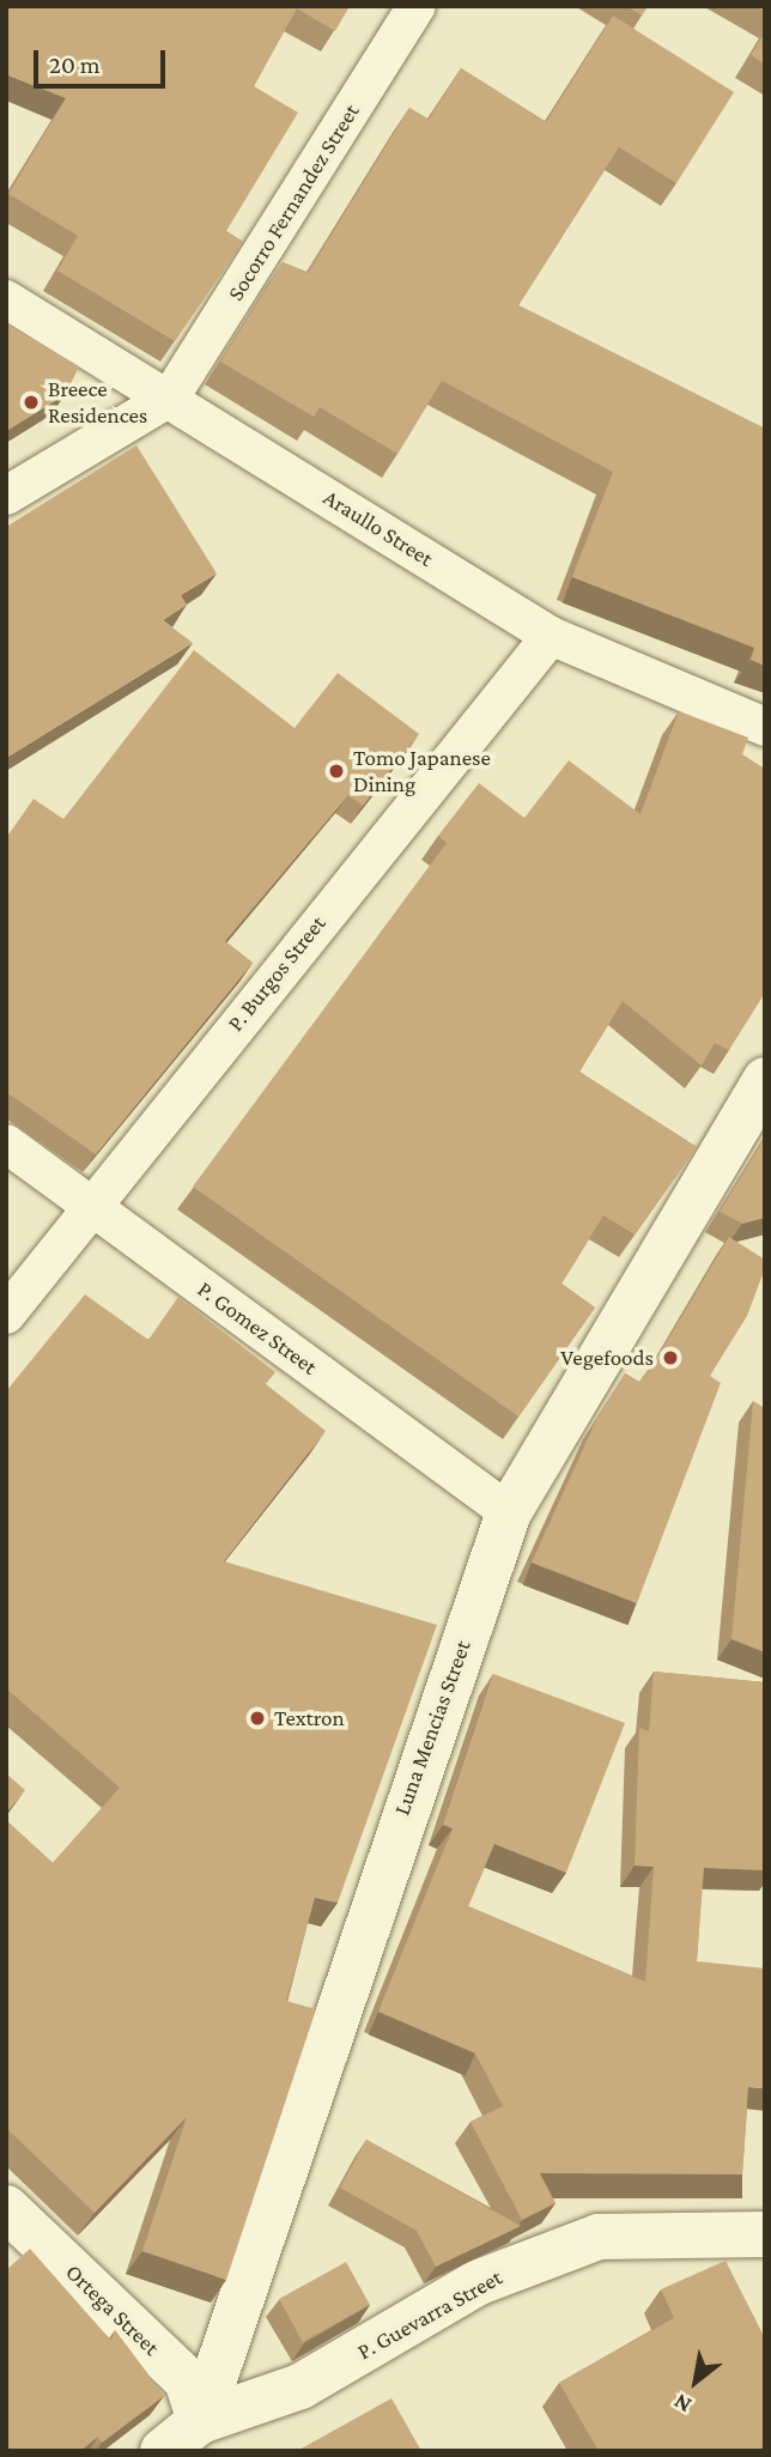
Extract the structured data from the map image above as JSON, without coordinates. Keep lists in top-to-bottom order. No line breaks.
{"streets":{"main road":["Luna Mencias Street","Ortega Street","P. Guevarra Street"],"street":["Socorro Fernandez Street","Araullo Street","P. Burgos Street","P. Gomez Street"]},"crossings":[["Socorro Fernandez Street","Araullo Street"],["Araullo Street","P. Burgos Street"],["P. Burgos Street","P. Gomez Street"],["P. Gomez Street","Luna Mencias Street"],["Luna Mencias Street","Ortega Street"],["Luna Mencias Street","P. Guevarra Street"],["Ortega Street","P. Guevarra Street"]],"places":["Breece Residences","Tomo Japanese Dining","Vegefoods","Textron"],"scale_bar":"20 m","north":"bottom left"}
